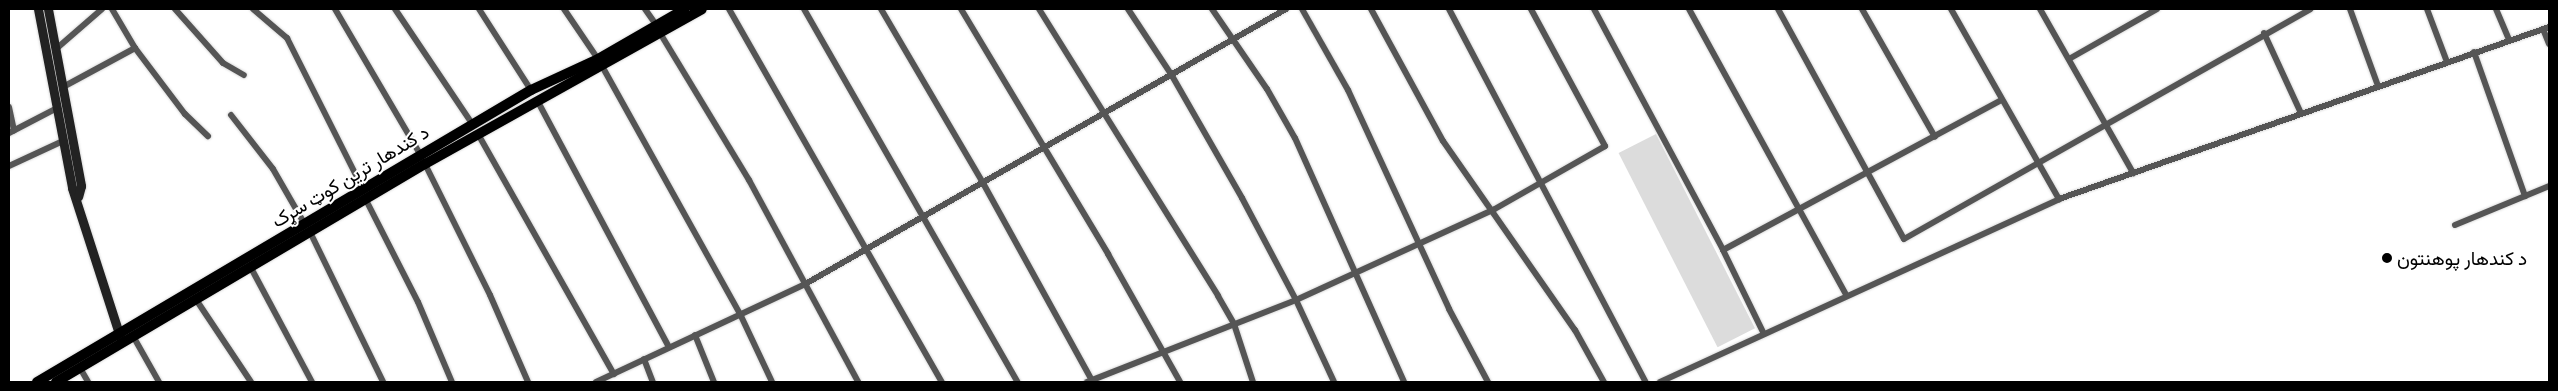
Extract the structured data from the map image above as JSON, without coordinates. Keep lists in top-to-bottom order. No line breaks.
{"streets":{"main road":["د کندهار ترين کوټ سړک"]},"places":["د کندهار پوهنتون"]}
